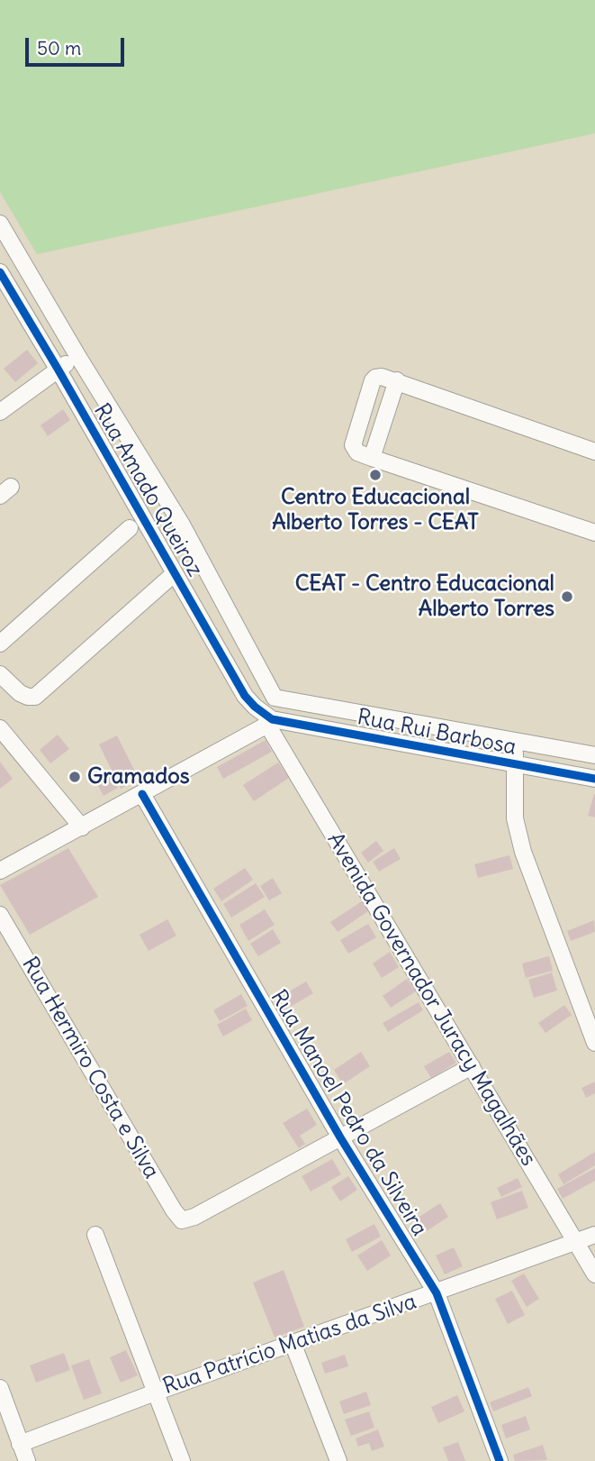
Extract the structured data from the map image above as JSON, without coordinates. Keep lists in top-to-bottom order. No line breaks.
{"streets":{"street":["Rua Amado Queiroz","Rua Rui Barbosa","Avenida Governador Juracy Magalhães","Rua Hermiro Costa e Silva","Rua Manoel Pedro da Silveira","Rua Patrício Matias da Silva"]},"crossings":[["Rua Amado Queiroz","Rua Rui Barbosa"],["Rua Amado Queiroz","Avenida Governador Juracy Magalhães"],["Rua Rui Barbosa","Avenida Governador Juracy Magalhães"],["Avenida Governador Juracy Magalhães","Rua Patrício Matias da Silva"],["Rua Hermiro Costa e Silva","Rua Manoel Pedro da Silveira"],["Rua Manoel Pedro da Silveira","Rua Patrício Matias da Silva"]],"places":["Centro Educacional Alberto Torres - CEAT","CEAT - Centro Educacional Alberto Torres","Gramados"],"scale_bar":"50 m"}
